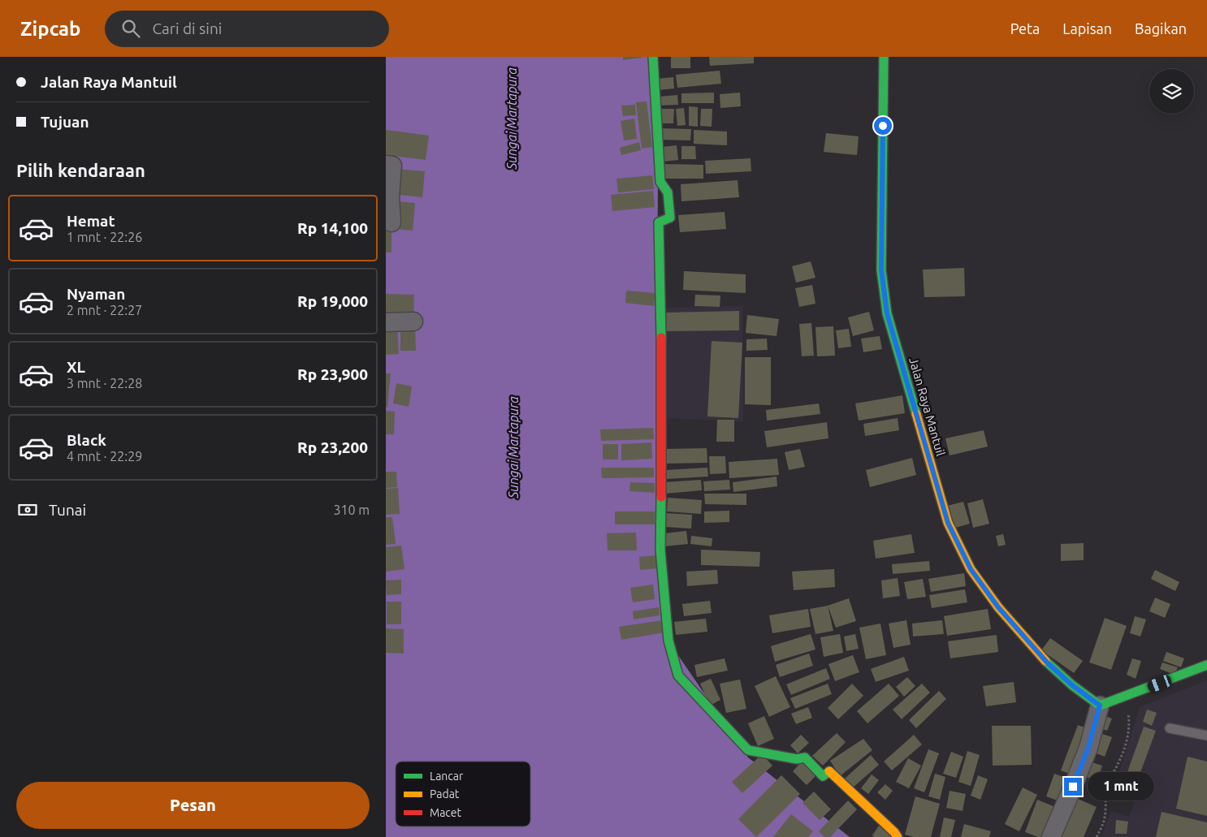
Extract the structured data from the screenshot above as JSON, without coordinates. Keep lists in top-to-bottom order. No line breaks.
{"streets":{"street":["Jalan Raya Mantuil"]},"water":["Sungai Martapura"],"legend":["Lancar","Padat","Macet"],"page":{"header":"Zipcab","search":"Cari di sini","nav":["Peta","Lapisan","Bagikan"],"banner":["Jalan Raya Mantuil","Tujuan"],"heading":"Pilih kendaraan","list":[{"name":"Hemat","note":"1 mnt · 22:26","value":"Rp 14,100"},{"name":"Nyaman","note":"2 mnt · 22:27","value":"Rp 19,000"},{"name":"XL","note":"3 mnt · 22:28","value":"Rp 23,900"},{"name":"Black","note":"4 mnt · 22:29","value":"Rp 23,200"}],"pay":["Tunai","310 m"],"bubble":"1 mnt","buttons":"Pesan"}}
